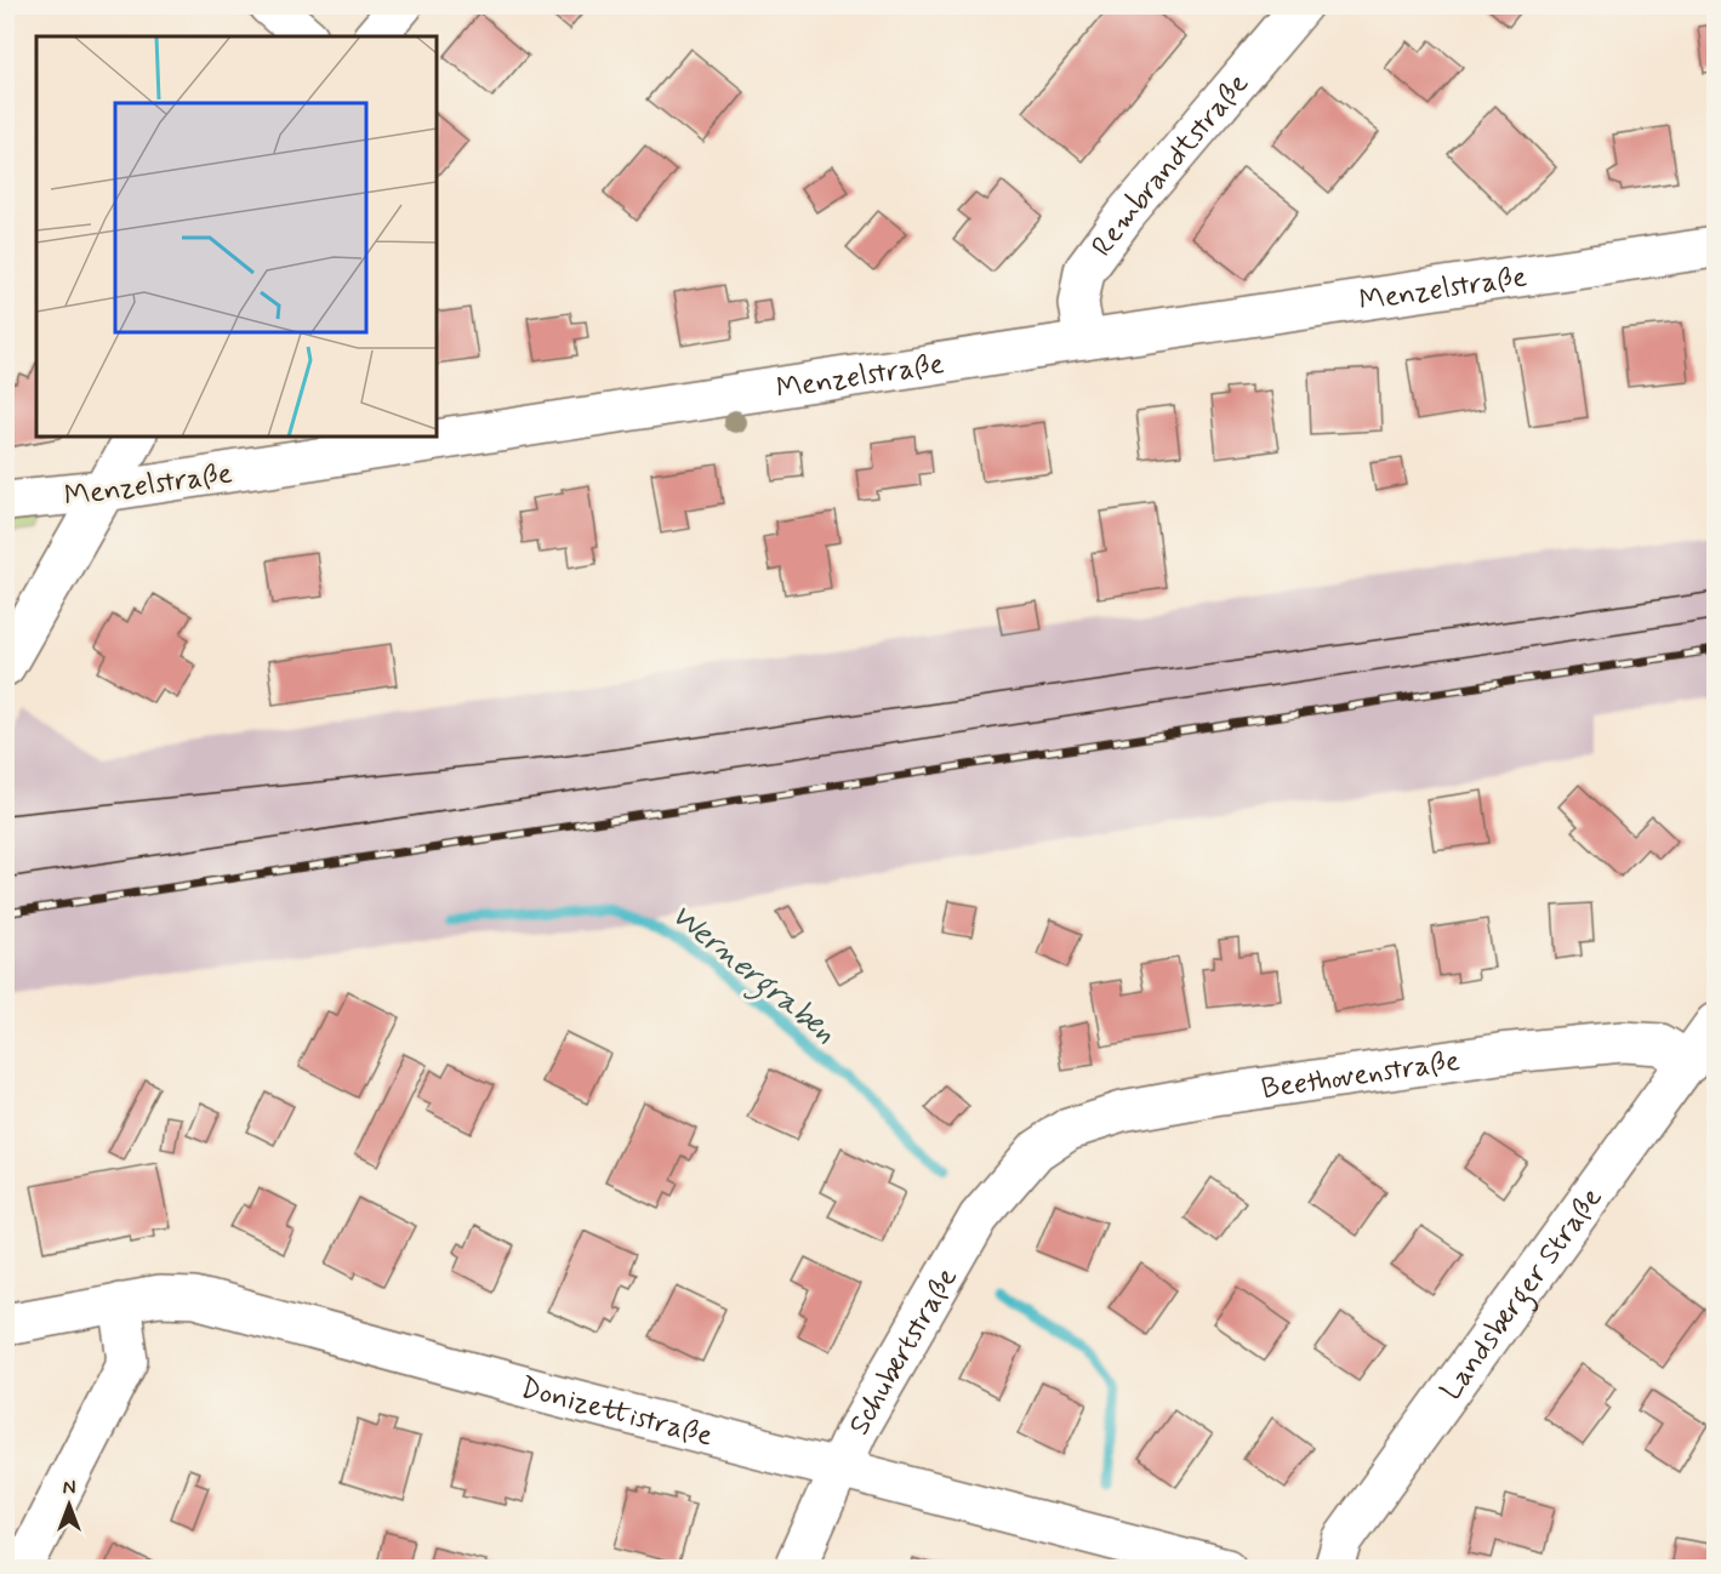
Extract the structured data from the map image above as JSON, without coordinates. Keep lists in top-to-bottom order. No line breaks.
{"streets":{"street":["Rembrandtstraße","Menzelstraße","Beethovenstraße","Landsberger Straße","Schubertstraße","Donizettistraße"]},"crossings":[["Rembrandtstraße","Menzelstraße"],["Beethovenstraße","Landsberger Straße"],["Beethovenstraße","Schubertstraße"],["Schubertstraße","Donizettistraße"]],"water":["Wernergraben"],"north":"top"}
